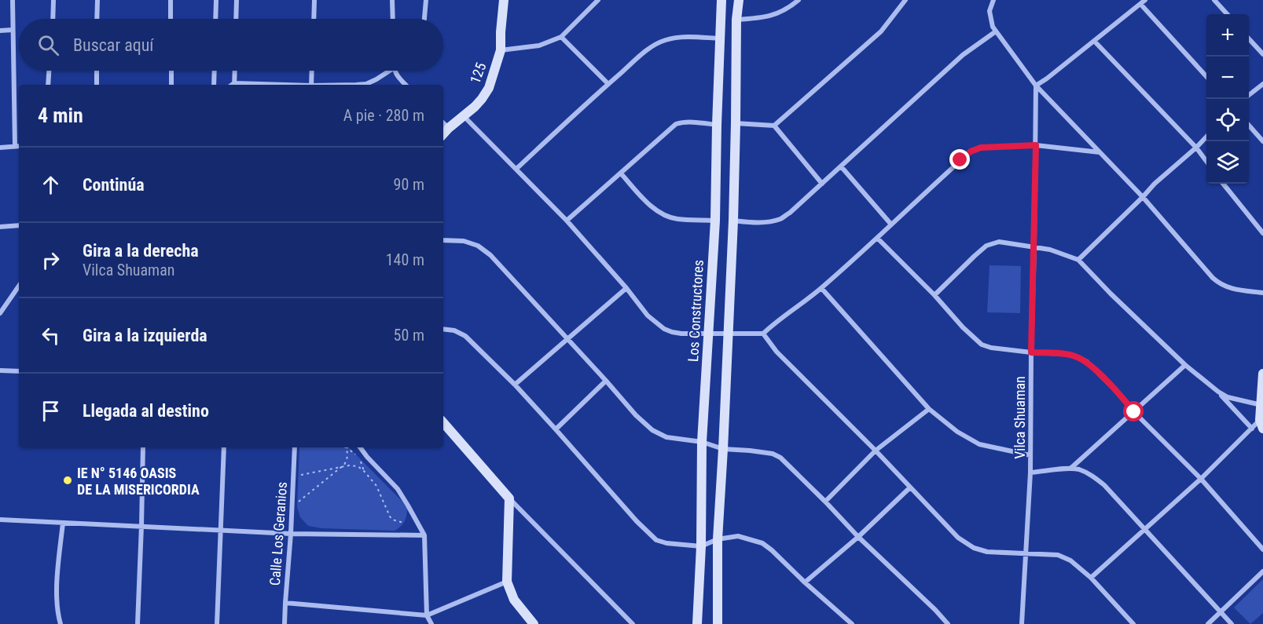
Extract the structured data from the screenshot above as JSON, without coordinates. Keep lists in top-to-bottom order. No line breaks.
{"streets":{"main road":["125","Los Constructores"],"street":["Vilca Shuaman","Calle Los Geranios"]},"places":["IE N° 5146 OASIS DE LA MISERICORDIA"],"page":{"map_buttons":["+","−"],"search":"Buscar aquí","heading":["4 min","A pie · 280 m"],"list":[["Continúa","90 m"],["Gira a la derecha","Vilca Shuaman","140 m"],["Gira a la izquierda","50 m"],"Llegada al destino"]}}
